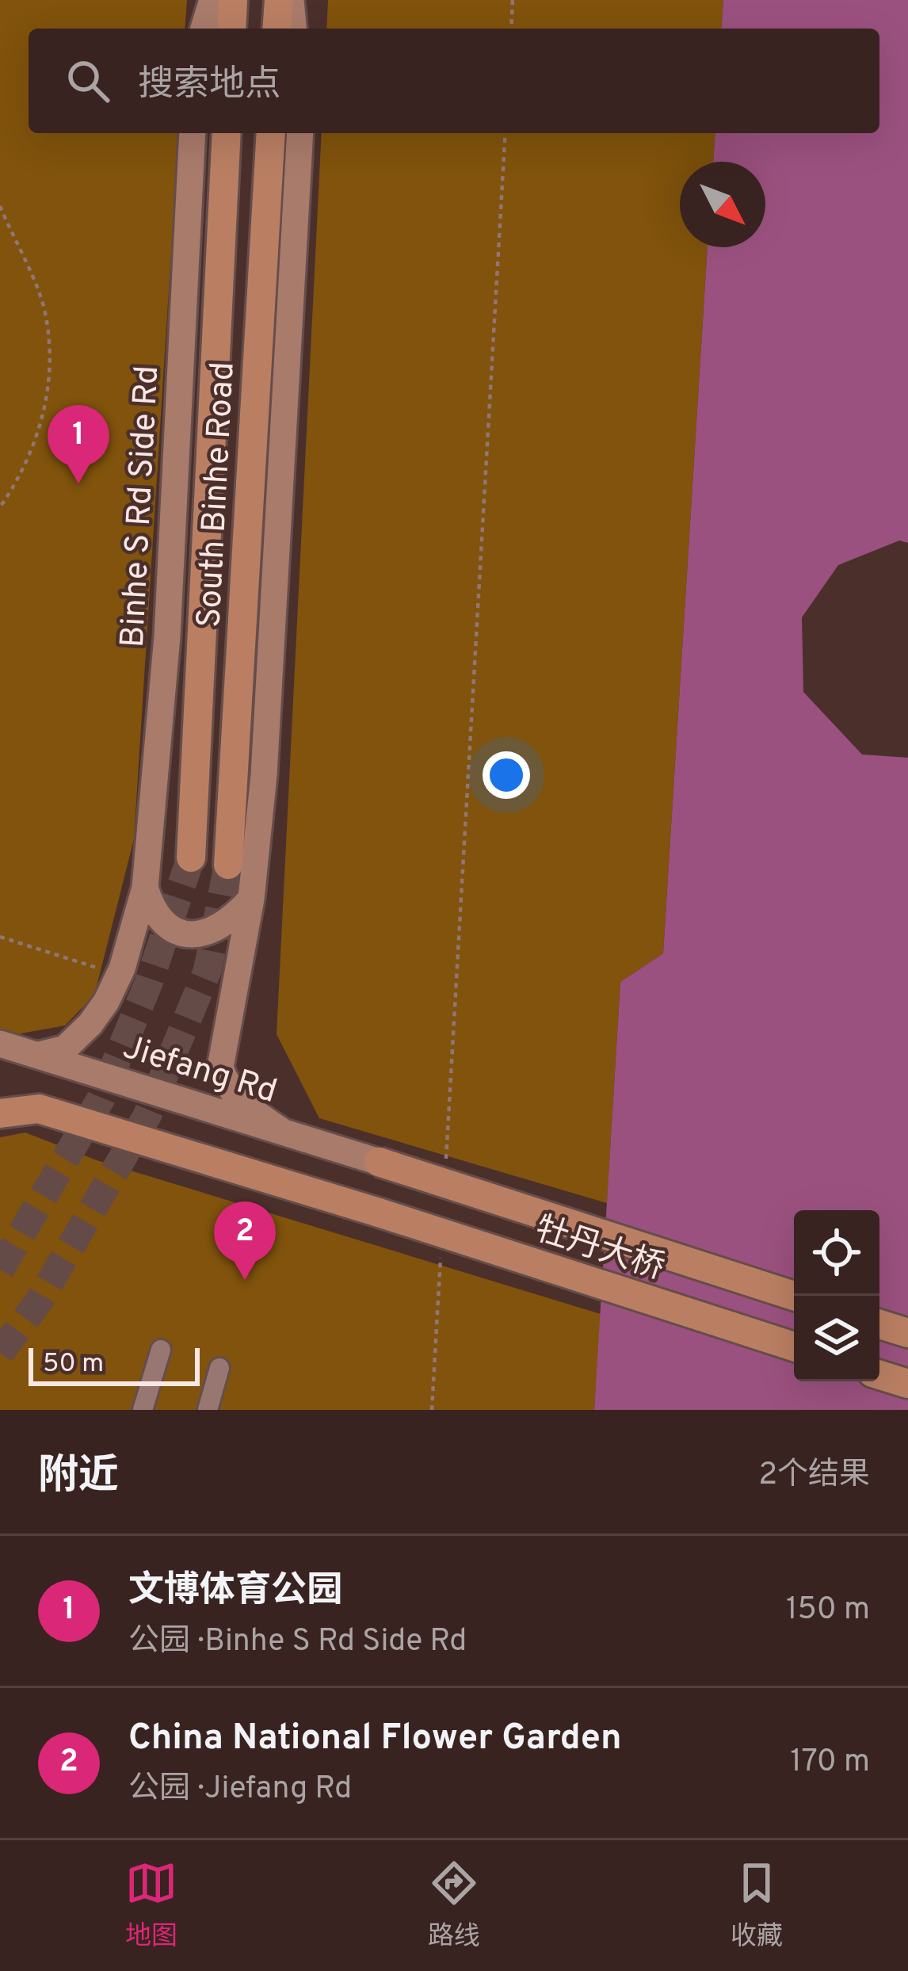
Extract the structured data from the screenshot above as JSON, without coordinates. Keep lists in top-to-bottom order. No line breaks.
{"streets":{"main road":["South Binhe Road","Binhe S Rd Side Rd","Jiefang Rd","牡丹大桥"]},"crossings":[["Binhe S Rd Side Rd","Jiefang Rd"],["Jiefang Rd","牡丹大桥"]],"scale_bar":"50 m","north":"bottom right","page":{"search":"搜索地点","pins":["1","2"],"scale":"50 m","heading":["附近","2个结果"],"list":[{"mark":"1","name":"文博体育公园","note":"公园 · Binhe S Rd Side Rd","value":"150 m"},{"mark":"2","name":"China National Flower Garden","note":"公园 · Jiefang Rd","value":"170 m"}],"nav":["地图","路线","收藏"]}}
